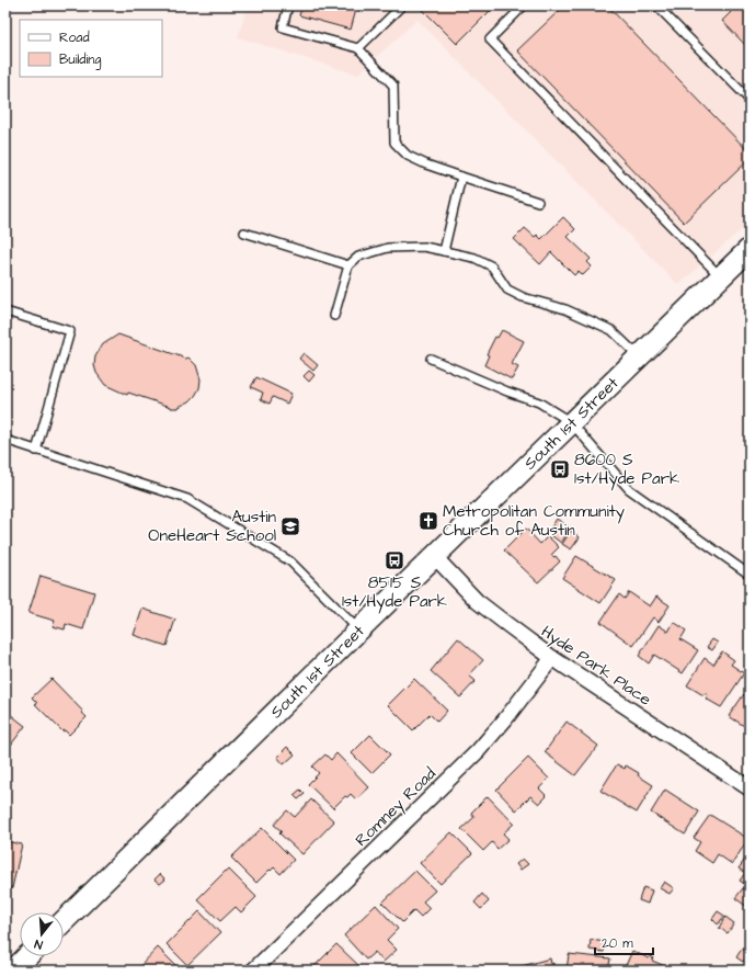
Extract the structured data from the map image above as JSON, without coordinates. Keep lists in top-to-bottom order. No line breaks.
{"streets":{"main road":["South 1st Street"],"street":["Hyde Park Place","Romney Road"]},"crossings":[["South 1st Street","Hyde Park Place"],["Hyde Park Place","Romney Road"]],"places":{"bus stop":["8600 S 1st/Hyde Park","8515 S 1st/Hyde Park"],"church":["Metropolitan Community Church of Austin"],"school or university":["Austin OneHeart School"]},"legend":["Road","Building"],"scale_bar":"20 m","north":"bottom"}
